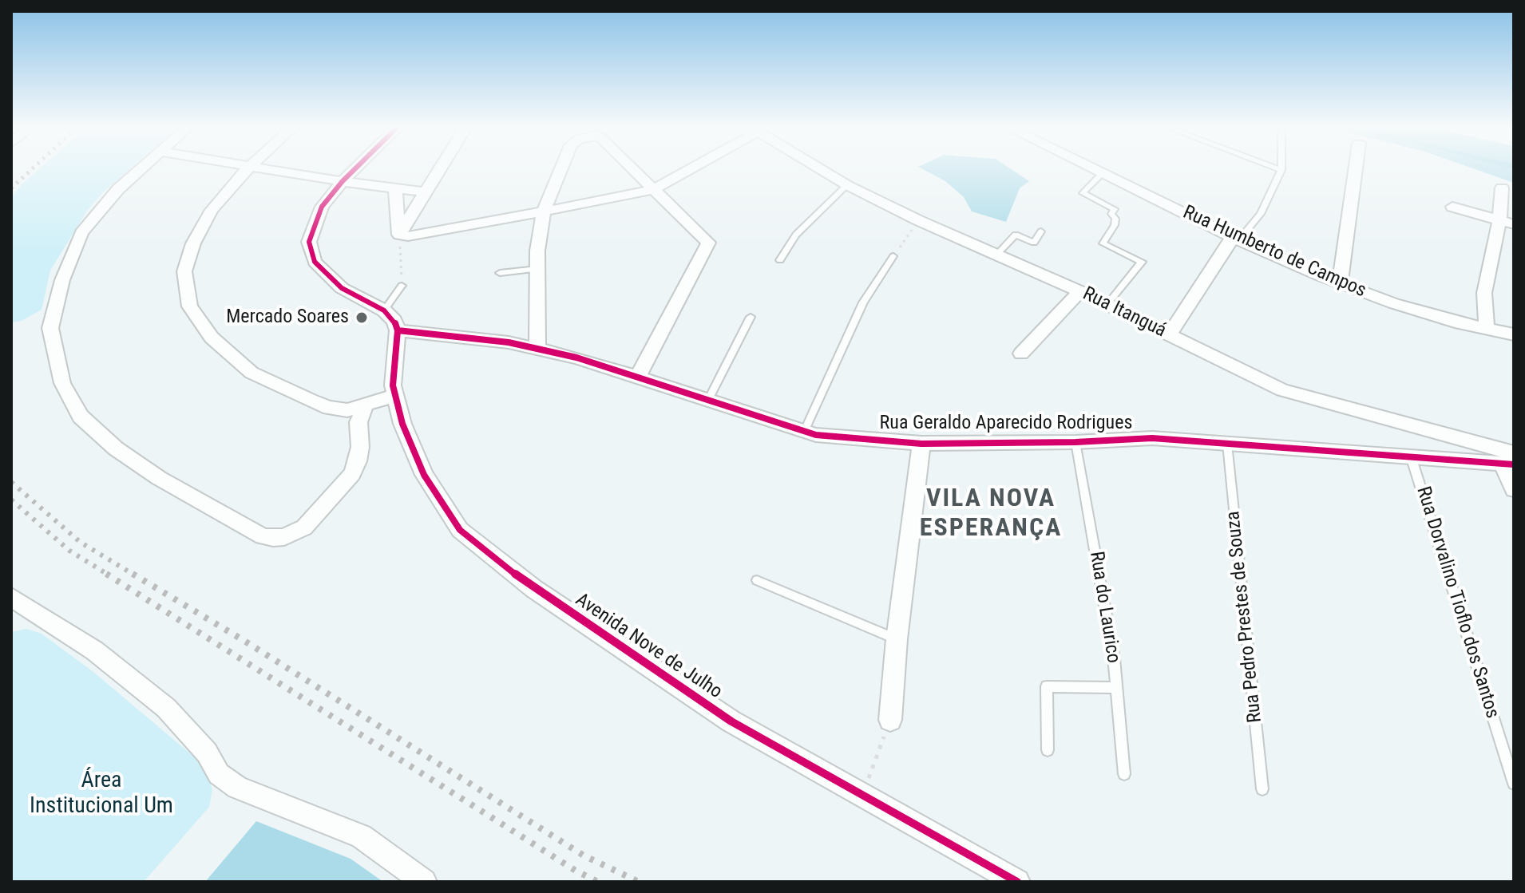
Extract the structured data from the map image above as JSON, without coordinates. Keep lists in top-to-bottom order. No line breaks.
{"streets":{"street":["Rua Humberto de Campos","Rua Itanguá","Rua Geraldo Aparecido Rodrigues","Avenida Nove de Julho"],"lane":["Rua Dorvalino Tioflo dos Santos","Rua do Laurico","Rua Pedro Prestes de Souza"]},"crossings":[["Rua Itanguá","Rua Geraldo Aparecido Rodrigues"],["Rua Geraldo Aparecido Rodrigues","Rua Dorvalino Tioflo dos Santos"],["Rua Geraldo Aparecido Rodrigues","Rua do Laurico"],["Rua Geraldo Aparecido Rodrigues","Rua Pedro Prestes de Souza"],["Rua Geraldo Aparecido Rodrigues","Avenida Nove de Julho"]],"districts":["VILA NOVA ESPERANÇA"],"parks":["Área Institucional Um"],"places":["Mercado Soares"]}
